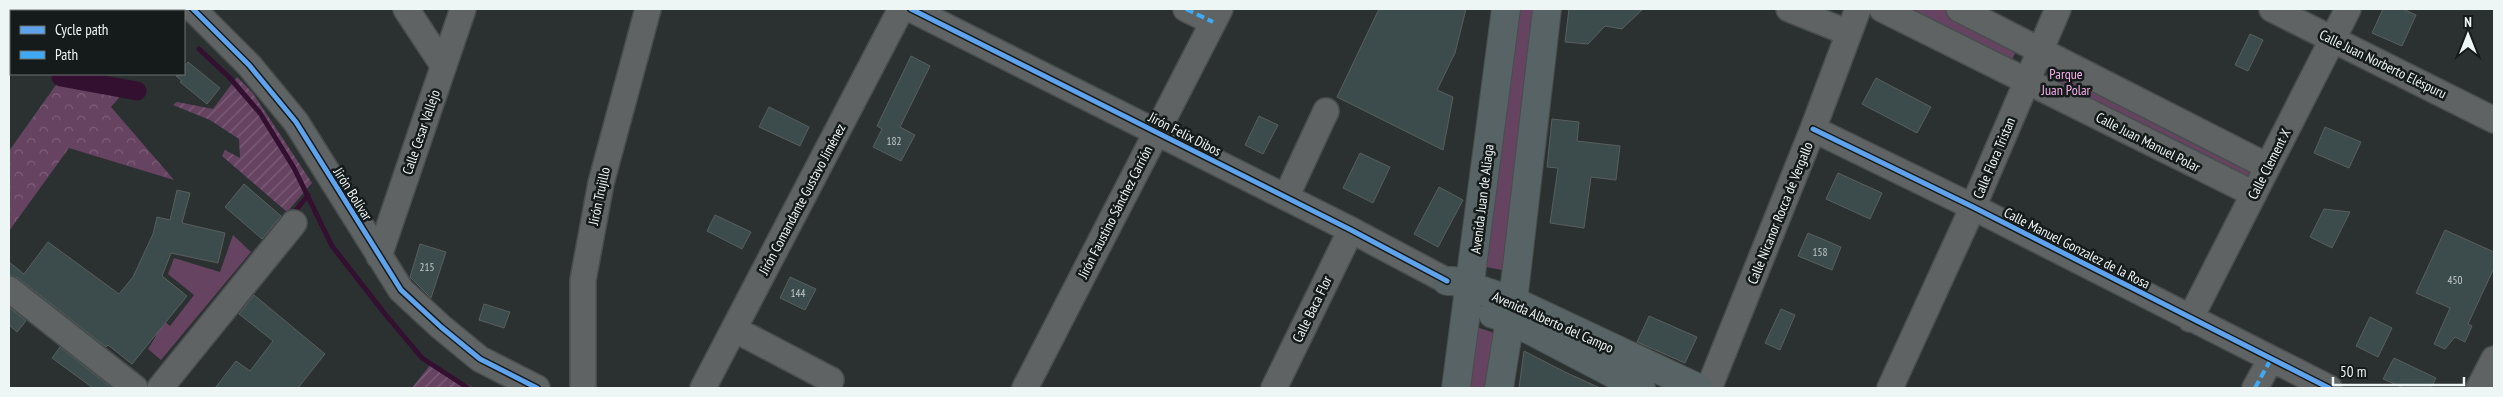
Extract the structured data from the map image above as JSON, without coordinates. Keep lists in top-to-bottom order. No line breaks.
{"streets":{"main road":["Avenida Juan de Aliaga","Avenida Alberto del Campo"],"street":["Calle Juan Norberto Eléspuru","Calle Cesar Vallejo","Jirón Felix Dibos","Calle Juan Manuel Polar","Calle Flora Tristan","Calle Clement X","Jirón Bolívar","Jirón Trujillo","Jirón Comandante Gustavo Jiménez","Jirón Faustino Sánchez Carrión","Calle Nicanor Rocca de Vergallo","Calle Manuel Gonzalez de la Rosa","Calle Baca Flor"]},"crossings":[["Calle Juan Norberto Eléspuru","Calle Clement X"],["Calle Cesar Vallejo","Jirón Bolívar"],["Jirón Felix Dibos","Avenida Juan de Aliaga"],["Jirón Felix Dibos","Jirón Faustino Sánchez Carrión"],["Jirón Felix Dibos","Calle Baca Flor"],["Jirón Felix Dibos","Avenida Alberto del Campo"],["Calle Juan Manuel Polar","Calle Flora Tristan"],["Calle Juan Manuel Polar","Calle Clement X"],["Calle Flora Tristan","Calle Manuel Gonzalez de la Rosa"],["Calle Clement X","Calle Manuel Gonzalez de la Rosa"],["Avenida Juan de Aliaga","Avenida Alberto del Campo"],["Calle Nicanor Rocca de Vergallo","Calle Manuel Gonzalez de la Rosa"]],"parks":["Parque Juan Polar"],"house_numbers":["182","158","215","450","144"],"legend":["Cycle path","Path"],"scale_bar":"50 m","north":"top"}
